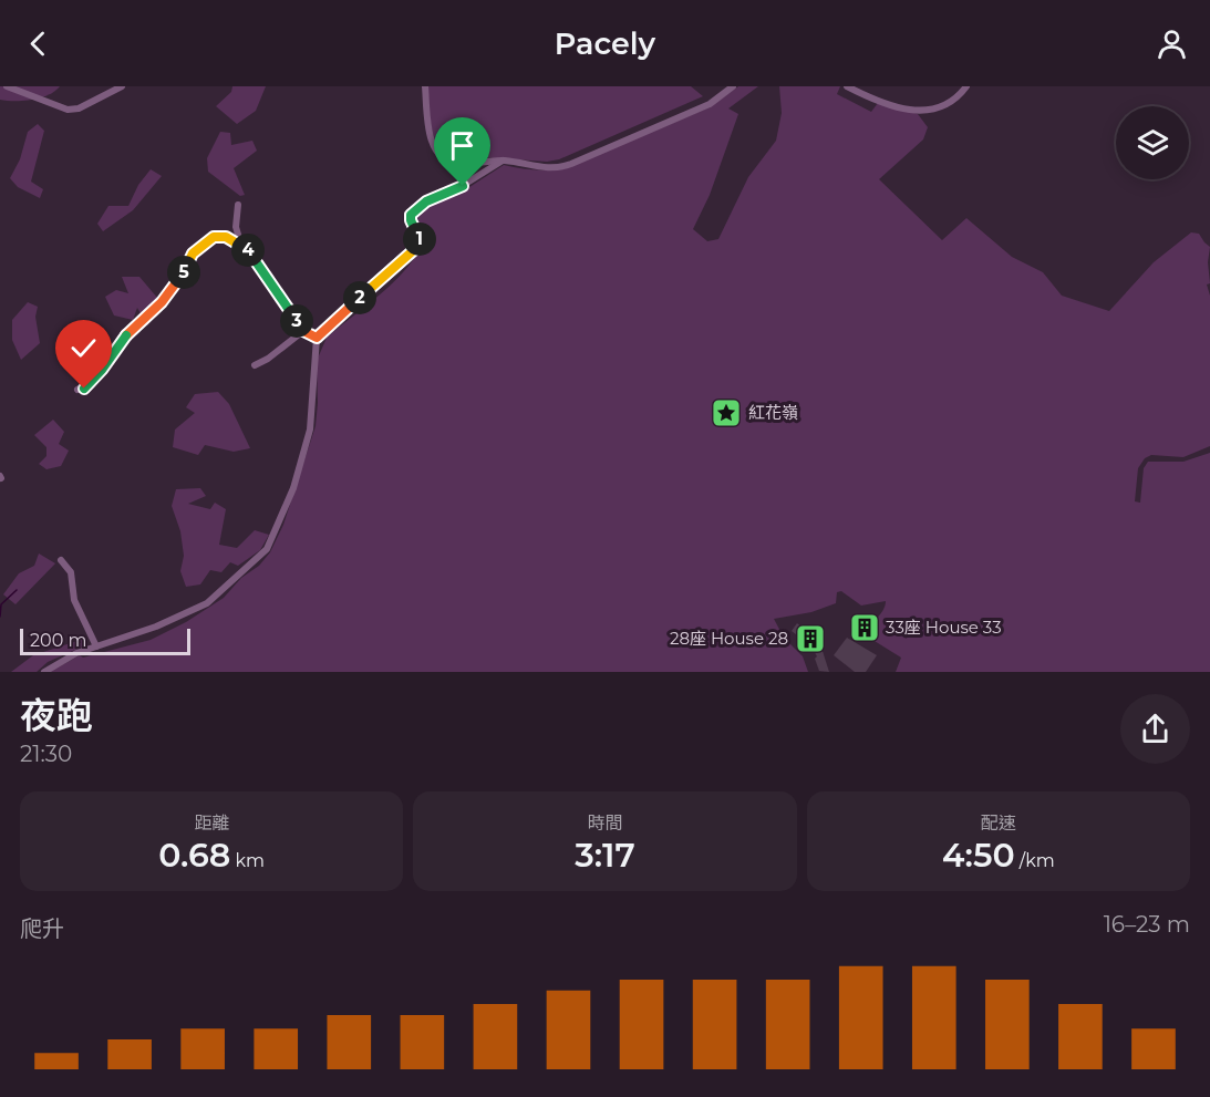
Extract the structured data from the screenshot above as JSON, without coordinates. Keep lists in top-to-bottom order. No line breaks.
{"places":{"place":["紅花嶺"],"building":["33座 House 33","28座 House 28"]},"scale_bar":"200 m","page":{"header":"Pacely","pins":["1","4","5","2","3"],"scale":"200 m","heading":["夜跑","21:30"],"stats":[["距離","0.68 km"],["時間","3:17"],["配速","4:50 /km"]],"chart":["爬升","16–23 m"]}}
